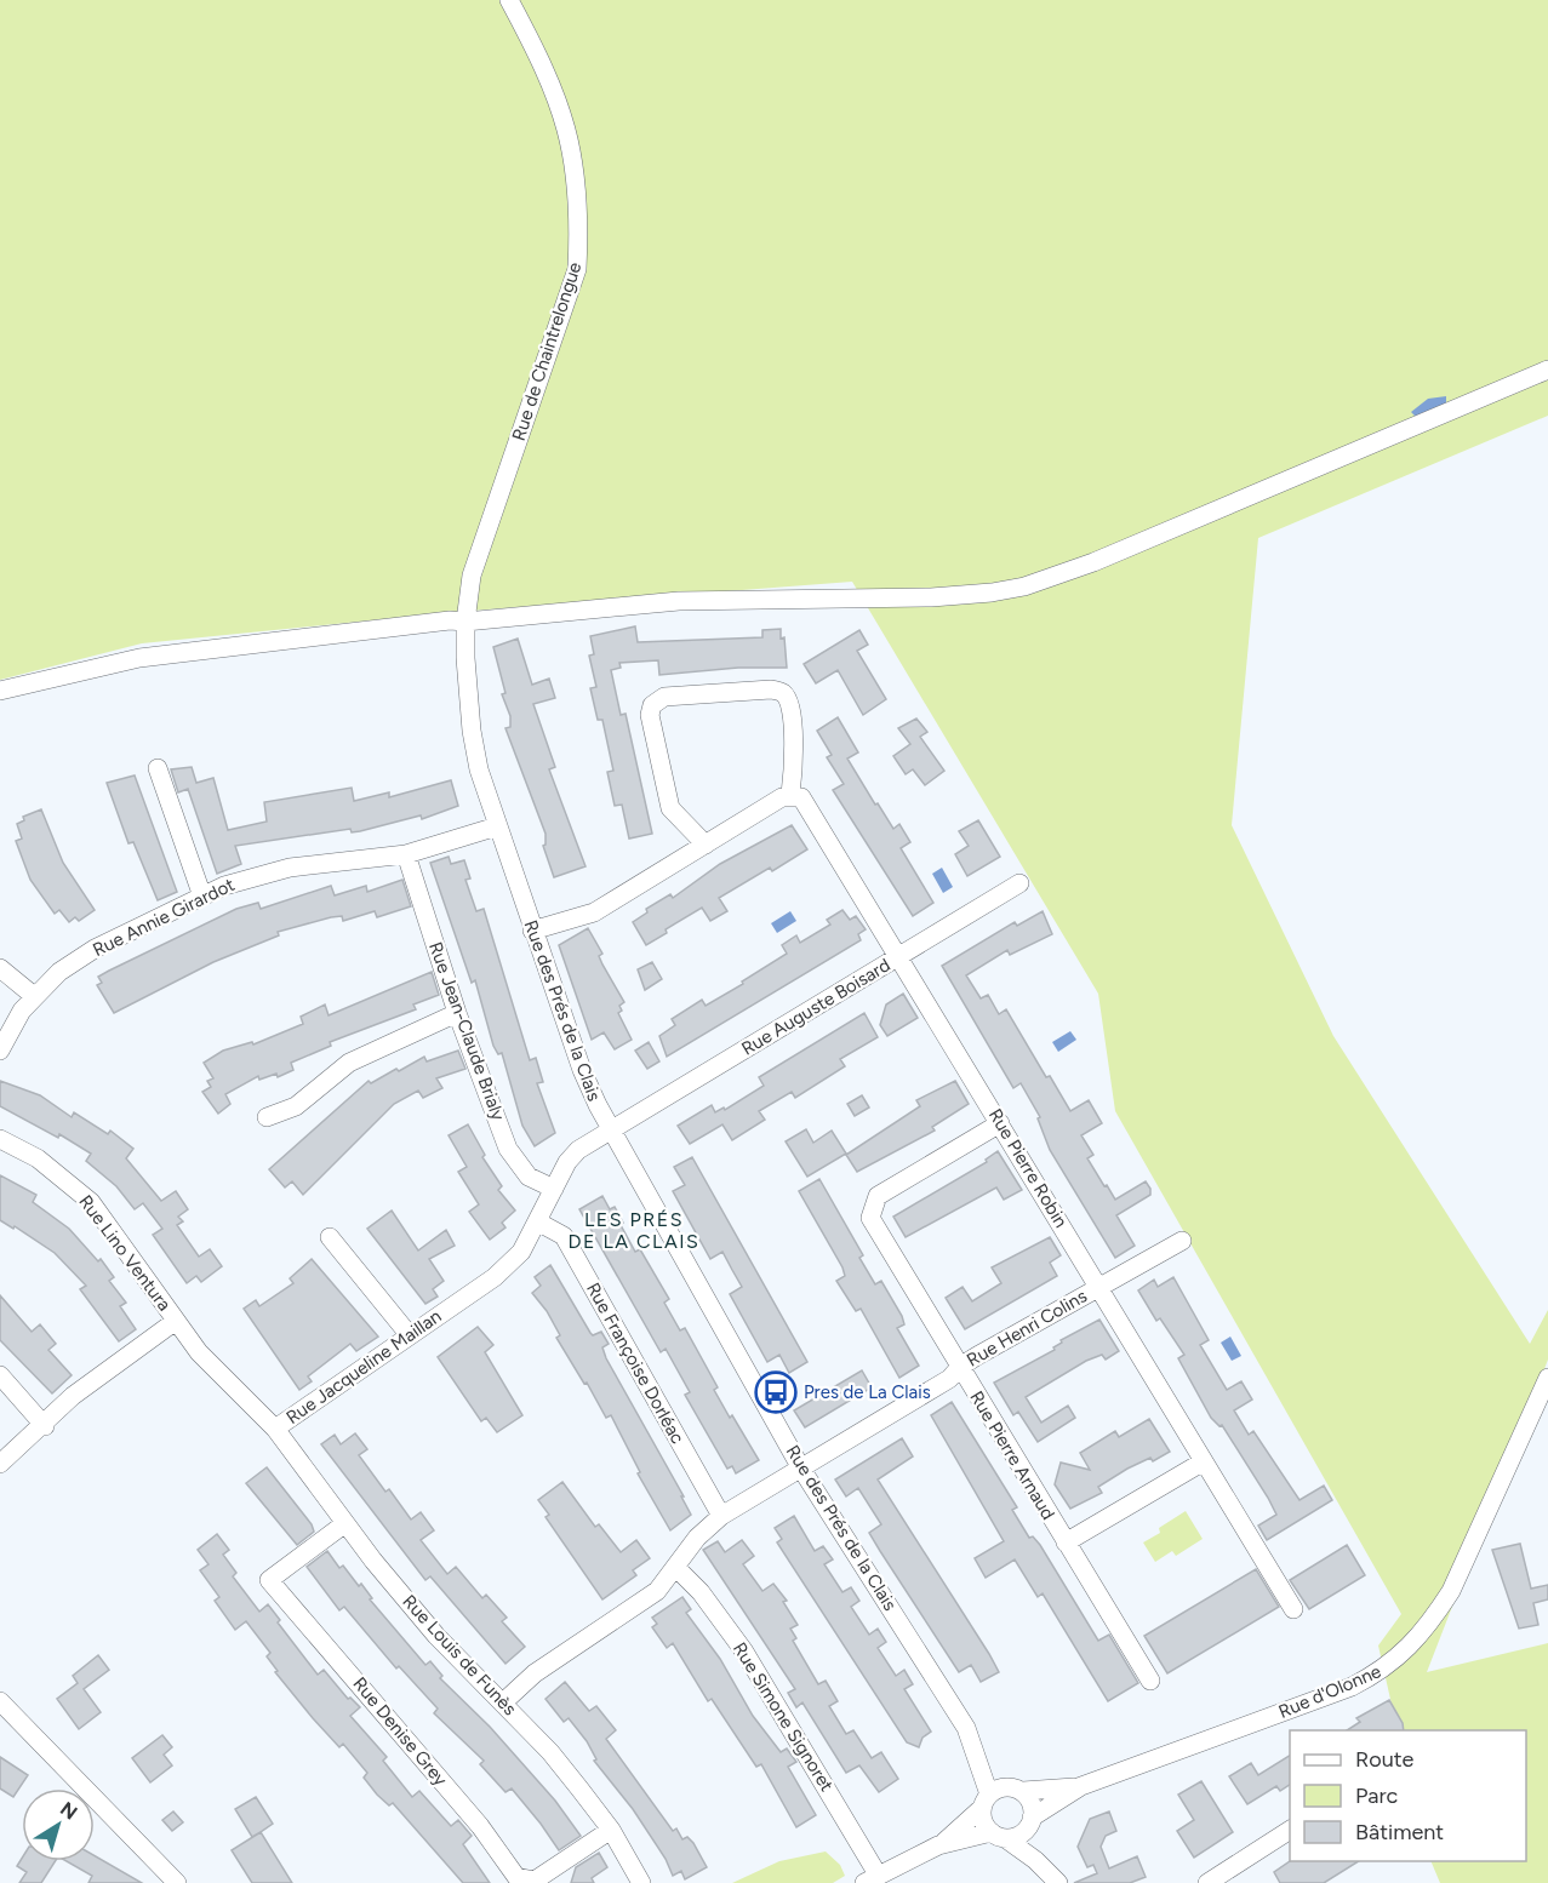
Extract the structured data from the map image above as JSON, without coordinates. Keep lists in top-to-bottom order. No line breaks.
{"streets":{"street":["Rue de Chaintrelongue","Rue Annie Girardot","Rue Auguste Boisard","Rue des Prés de la Clais","Rue Jean-Claude Brialy","Rue Pierre Robin","Rue Lino Ventura","Rue Henri Colins","Rue Françoise Dorléac","Rue Jacqueline Maillan","Rue Pierre Arnaud","Rue Louis de Funès","Rue d'Olonne","Rue Simone Signoret","Rue Denise Grey"]},"crossings":[["Rue de Chaintrelongue","Rue des Prés de la Clais"],["Rue Annie Girardot","Rue des Prés de la Clais"],["Rue Annie Girardot","Rue Jean-Claude Brialy"],["Rue Auguste Boisard","Rue des Prés de la Clais"],["Rue Auguste Boisard","Rue Pierre Robin"],["Rue Auguste Boisard","Rue Jacqueline Maillan"],["Rue des Prés de la Clais","Rue Henri Colins"],["Rue des Prés de la Clais","Rue Jacqueline Maillan"],["Rue des Prés de la Clais","Rue d'Olonne"],["Rue Jean-Claude Brialy","Rue Jacqueline Maillan"],["Rue Pierre Robin","Rue Henri Colins"],["Rue Pierre Robin","Rue Pierre Arnaud"],["Rue Lino Ventura","Rue Jacqueline Maillan"],["Rue Henri Colins","Rue Françoise Dorléac"],["Rue Henri Colins","Rue Pierre Arnaud"],["Rue Henri Colins","Rue Louis de Funès"],["Rue Henri Colins","Rue Simone Signoret"],["Rue Françoise Dorléac","Rue Jacqueline Maillan"],["Rue Jacqueline Maillan","Rue Louis de Funès"],["Rue Louis de Funès","Rue Denise Grey"],["Rue d'Olonne","Rue Simone Signoret"]],"districts":["LES PRÉS DE LA CLAIS"],"places":{"bus stop":["Pres de La Clais"]},"legend":["Route","Parc","Bâtiment"],"north":"top right"}
